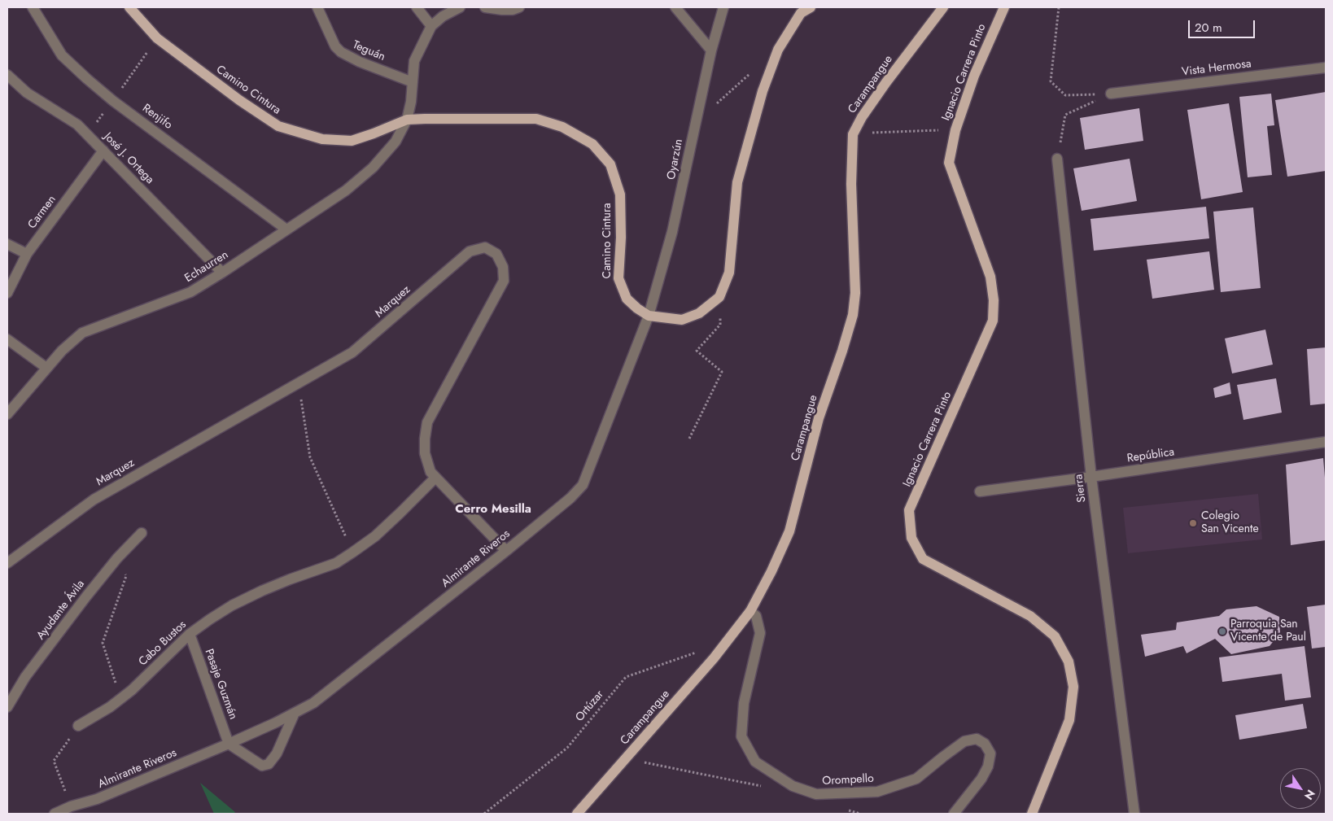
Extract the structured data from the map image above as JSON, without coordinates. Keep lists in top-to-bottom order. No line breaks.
{"streets":{"main road":["Ignacio Carrera Pinto","Carampangue","Camino Cintura"],"street":["Teguán","Vista Hermosa","Renjifo","José J. Ortega","Oyarzún","Carmen","Echaurren","Marquez","República","Sierra","Almirante Riveros","Ayudante Ávila","Cabo Bustos","Pasaje Guzmán","Orompello"],"path":["Ortúzar"]},"crossings":[["Teguán","Echaurren"],["Carampangue","Orompello"],["Camino Cintura","Oyarzún"],["Camino Cintura","Echaurren"],["Camino Cintura","Almirante Riveros"],["Renjifo","Echaurren"],["José J. Ortega","Carmen"],["José J. Ortega","Echaurren"],["Oyarzún","Almirante Riveros"],["Marquez","Almirante Riveros"],["Marquez","Cabo Bustos"],["República","Sierra"],["Almirante Riveros","Pasaje Guzmán"],["Cabo Bustos","Pasaje Guzmán"]],"districts":["Cerro Mesilla"],"places":["Colegio San Vicente","Parroquia San Vicente de Paul"],"scale_bar":"20 m","north":"bottom right"}
